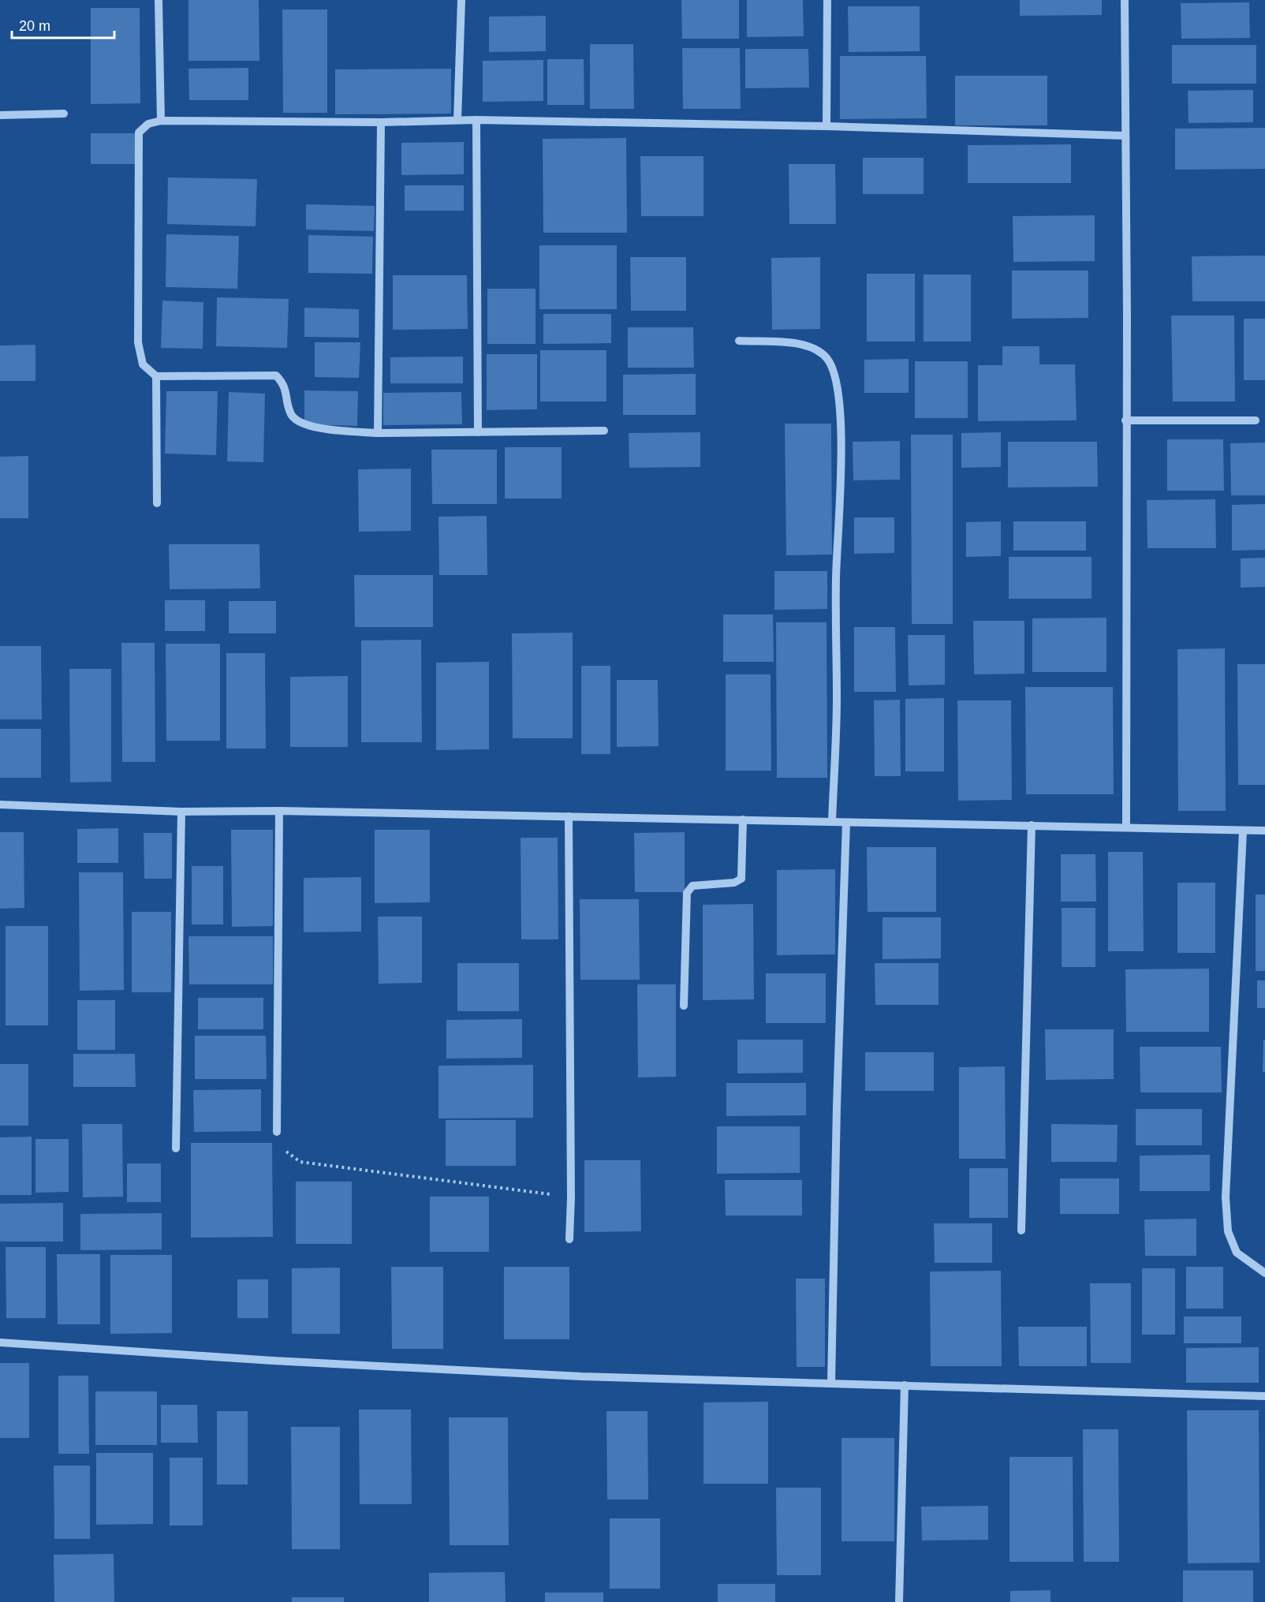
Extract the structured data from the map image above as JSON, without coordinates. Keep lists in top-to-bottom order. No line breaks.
{"scale_bar":"20 m"}
